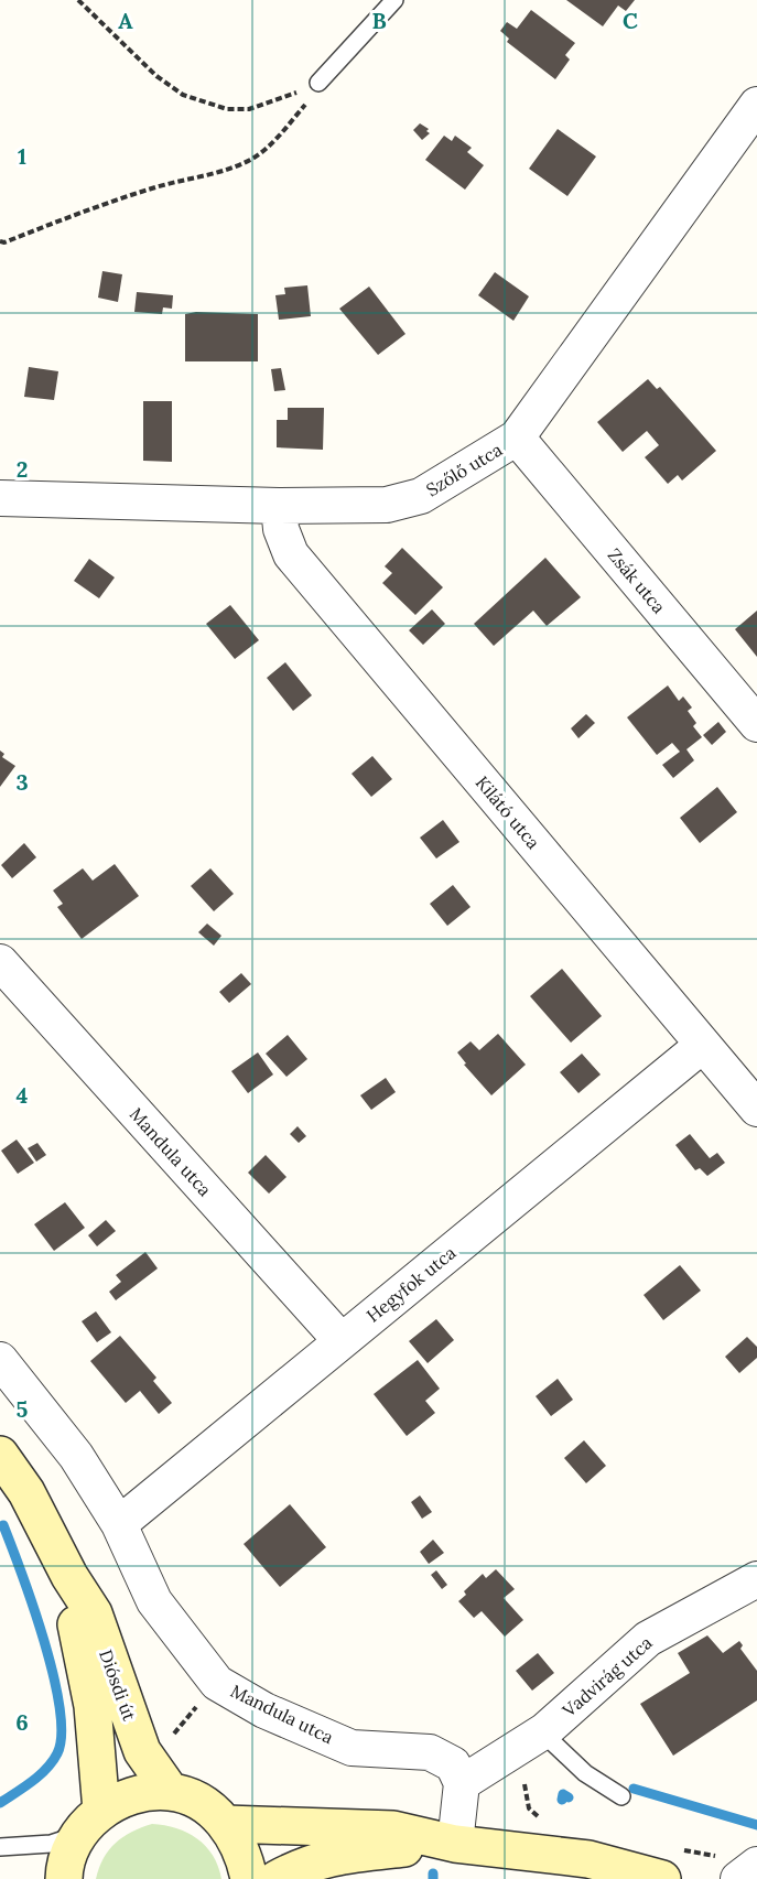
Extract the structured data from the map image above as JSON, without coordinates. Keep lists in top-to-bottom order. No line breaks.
{"streets":{"main road":["Diósdi út"],"street":["Szőlő utca","Zsák utca","Kilátó utca","Mandula utca","Hegyfok utca","Vadvirág utca"]},"crossings":[["Szőlő utca","Zsák utca"],["Szőlő utca","Kilátó utca"],["Kilátó utca","Hegyfok utca"],["Mandula utca","Hegyfok utca"],["Mandula utca","Vadvirág utca"]],"grid":{"columns":["A","B","C"],"rows":["1","2","3","4","5","6"]}}
